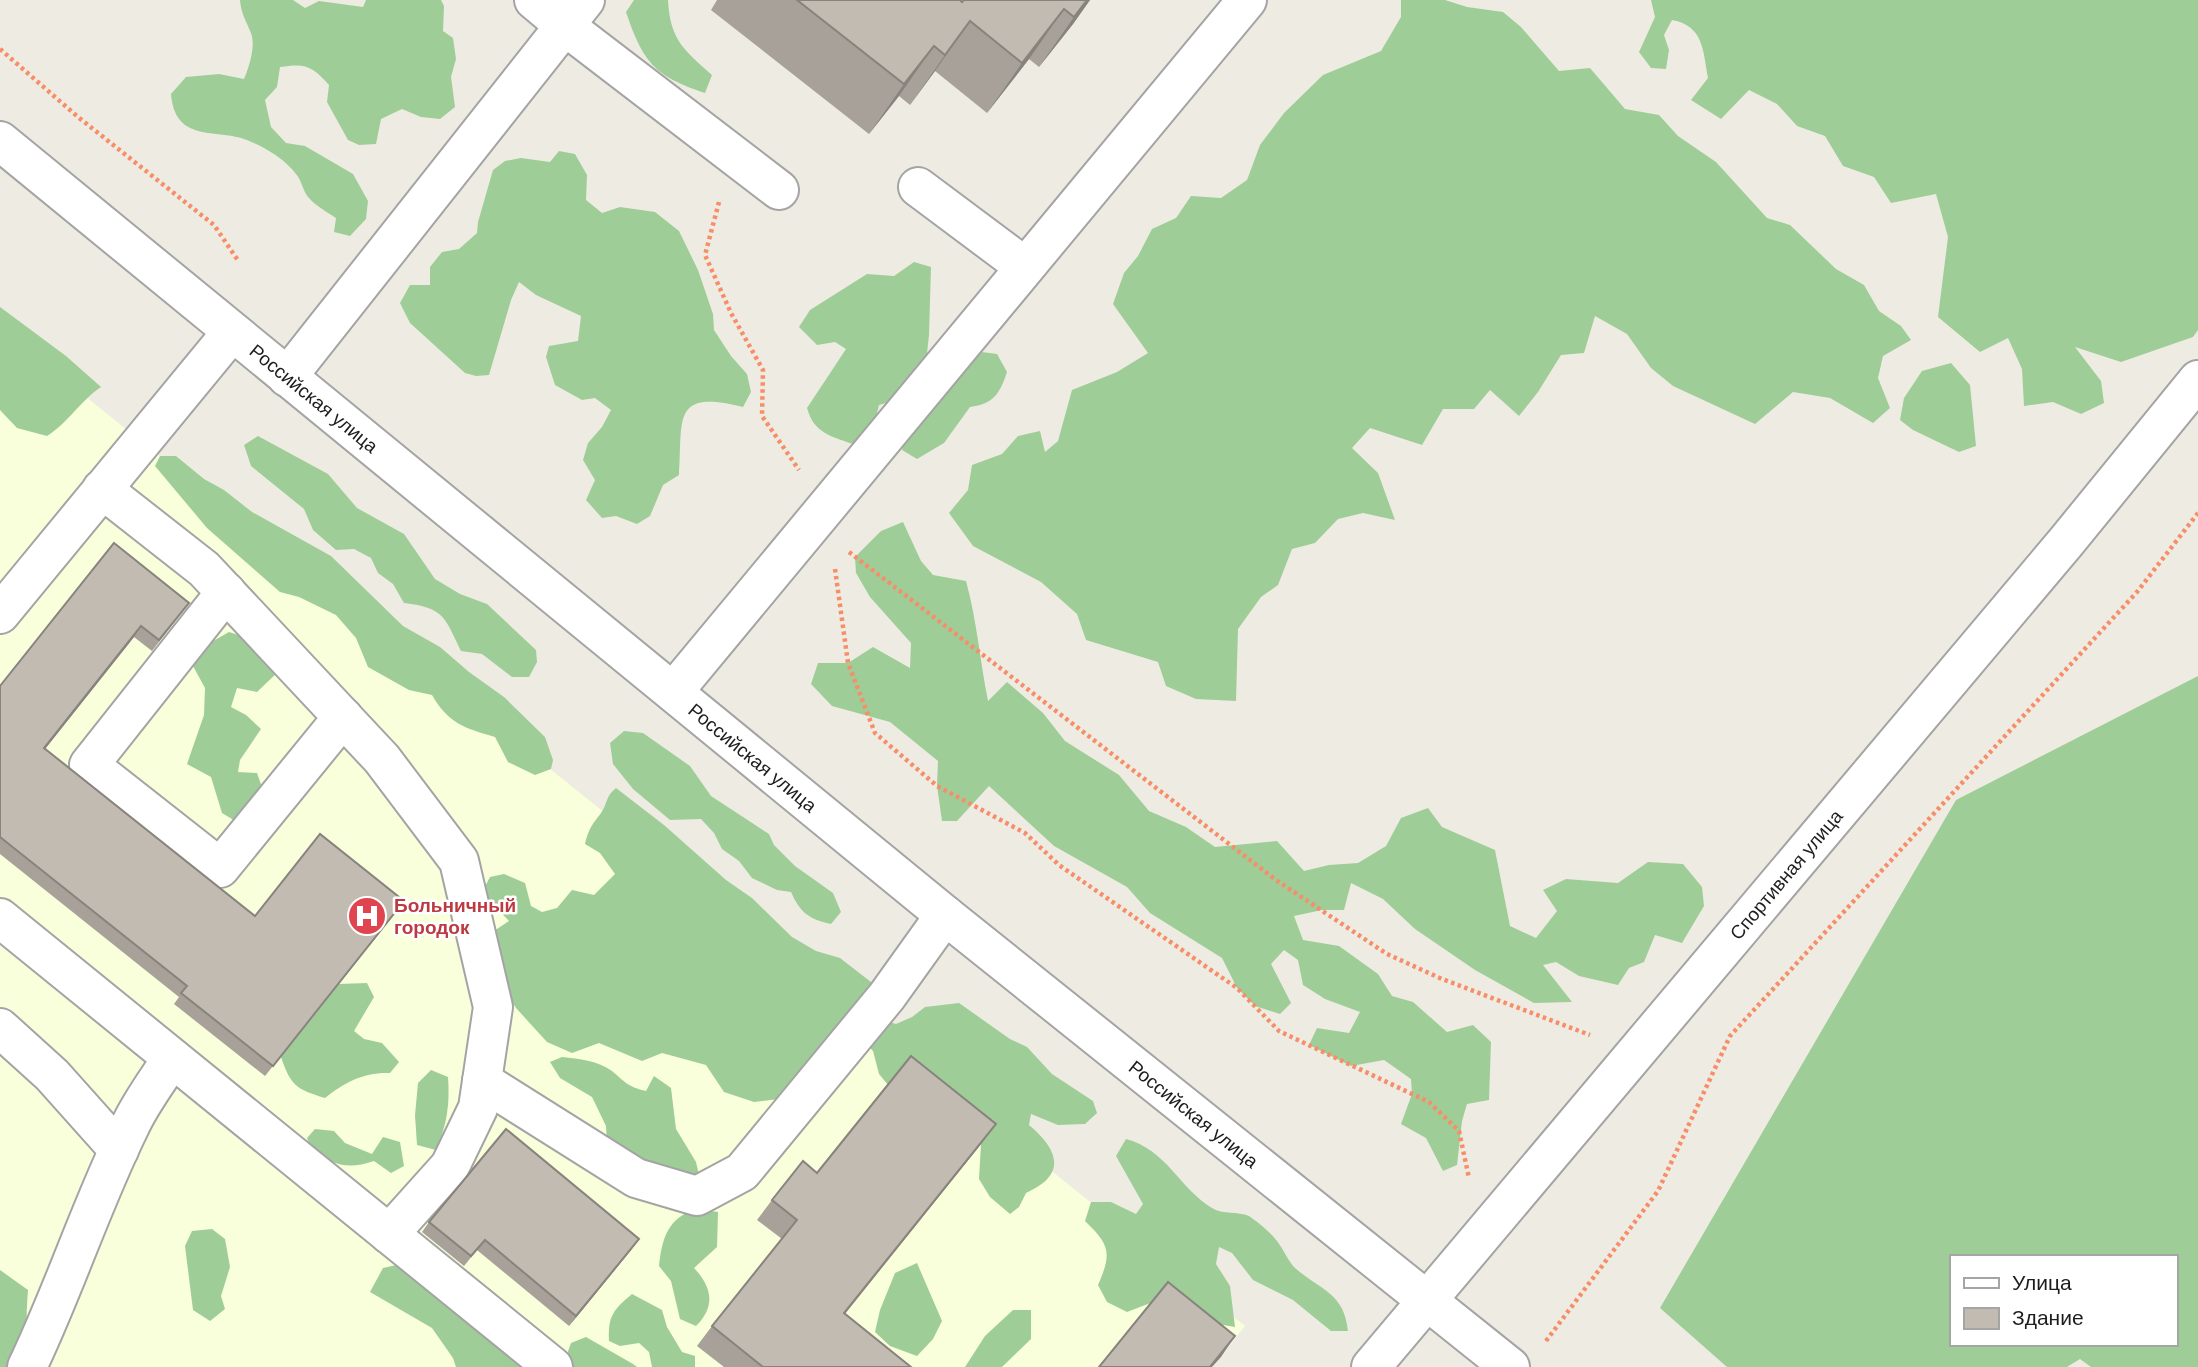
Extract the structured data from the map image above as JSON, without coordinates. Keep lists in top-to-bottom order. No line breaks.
{"streets":{"street":["Российская улица","Спортивная улица"]},"crossings":[["Российская улица","Спортивная улица"]],"places":{"hospital":["Больничный городок"]},"legend":["Улица","Здание"]}
